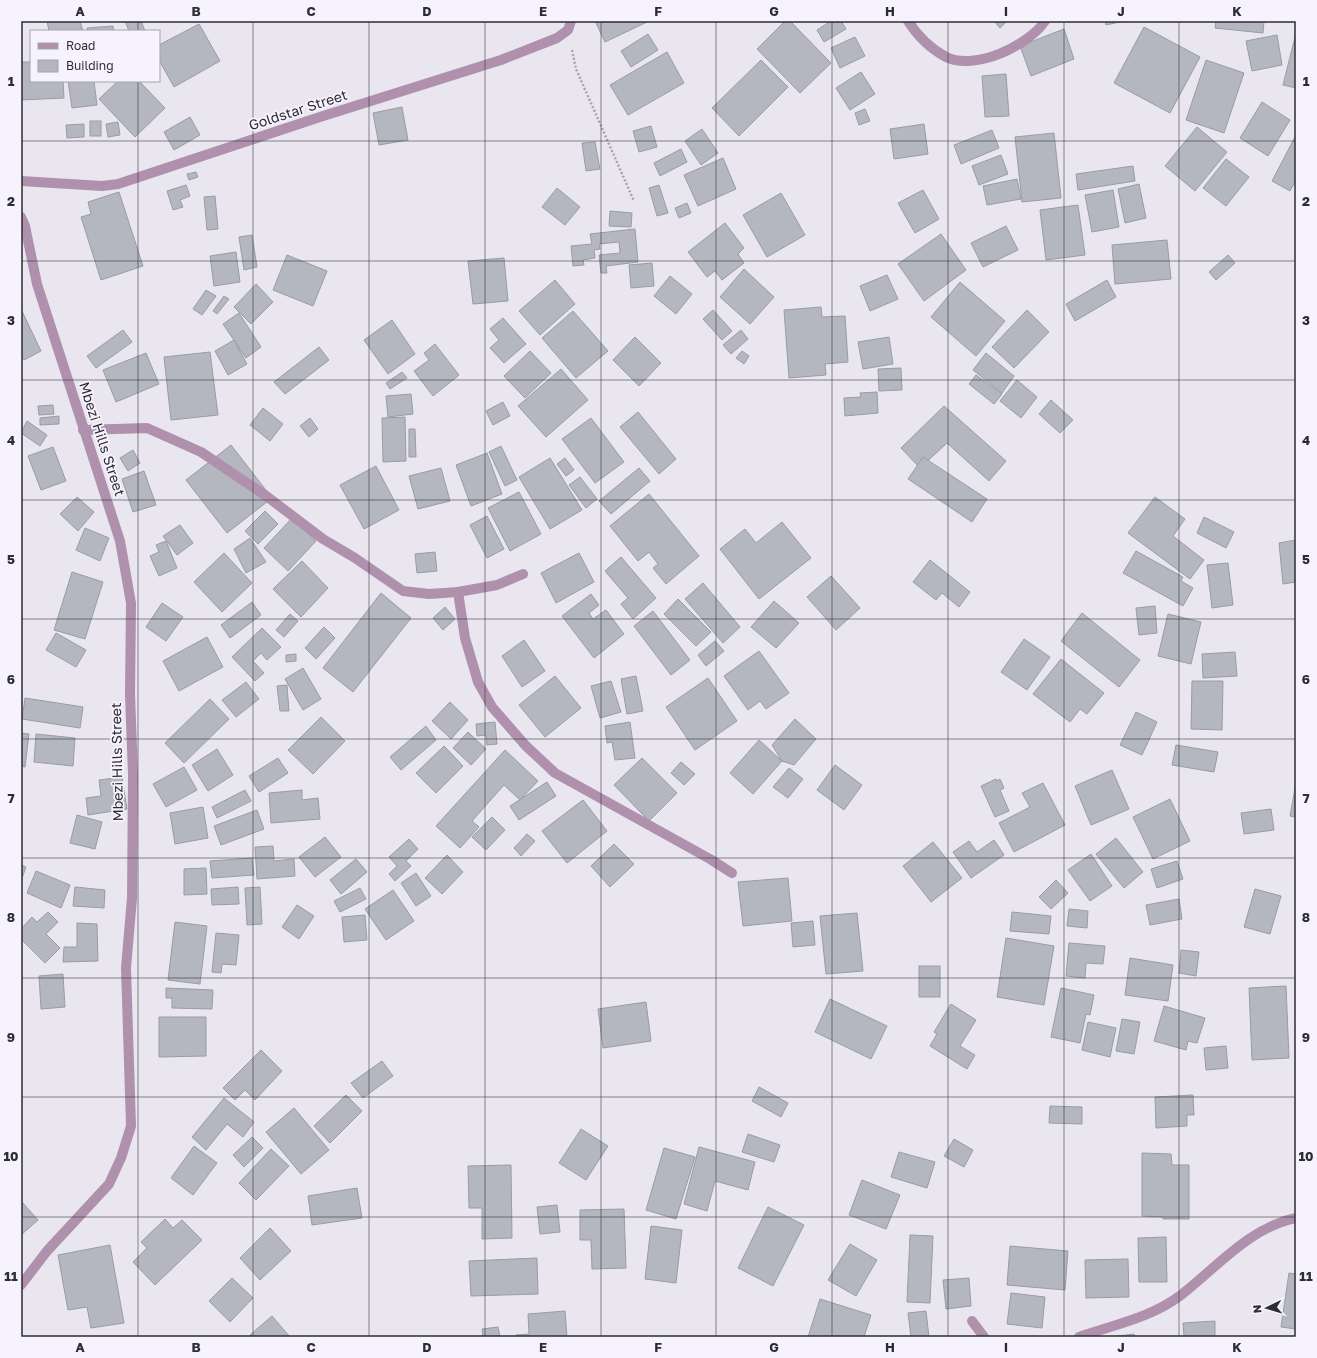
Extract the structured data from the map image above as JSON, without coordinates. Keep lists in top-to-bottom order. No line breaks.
{"streets":{"street":["Goldstar Street","Mbezi Hills Street"]},"legend":["Road","Building"],"north":"left","grid":{"columns":["A","B","C","D","E","F","G","H","I","J","K"],"rows":["1","2","3","4","5","6","7","8","9","10","11"]}}
